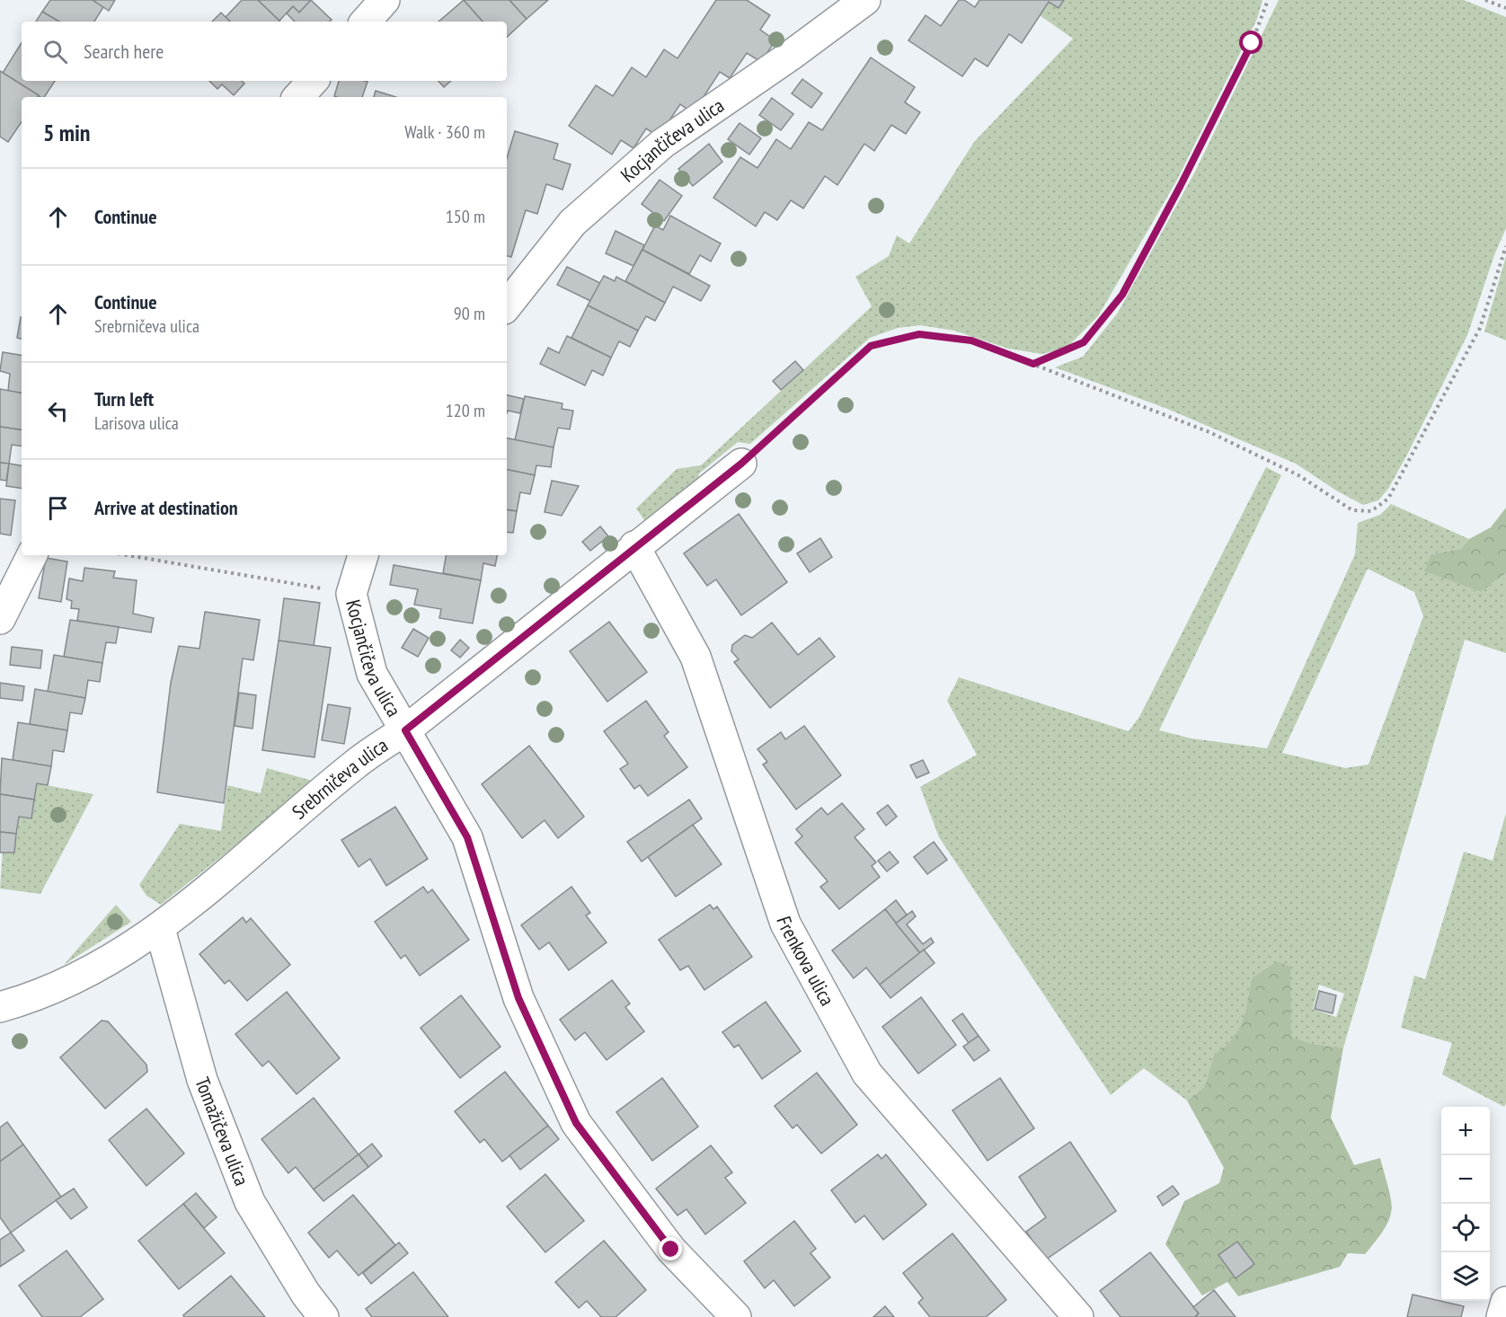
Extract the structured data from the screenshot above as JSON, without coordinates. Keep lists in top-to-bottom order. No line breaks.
{"streets":{"street":["Kocjančičeva ulica","Srebrničeva ulica","Frenkova ulica","Tomažičeva ulica"]},"crossings":[["Kocjančičeva ulica","Srebrničeva ulica"],["Srebrničeva ulica","Frenkova ulica"],["Srebrničeva ulica","Tomažičeva ulica"]],"page":{"search":"Search here","heading":["5 min","Walk · 360 m"],"list":[["Continue","150 m"],["Continue","Srebrničeva ulica","90 m"],["Turn left","Larisova ulica","120 m"],"Arrive at destination"],"map_buttons":["+","−"]}}
